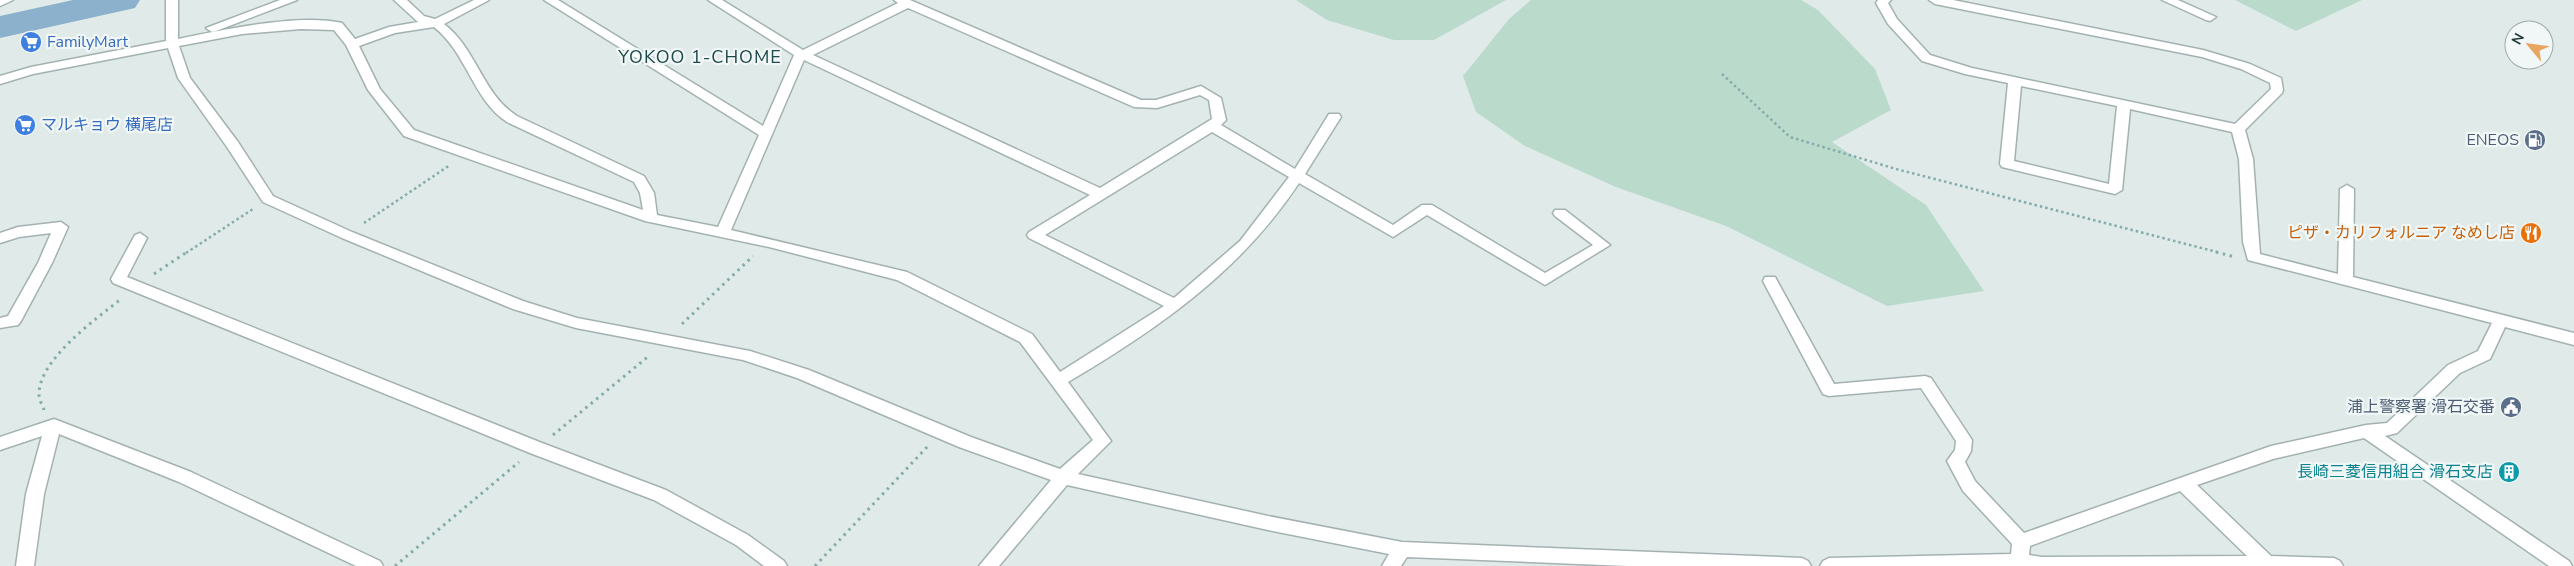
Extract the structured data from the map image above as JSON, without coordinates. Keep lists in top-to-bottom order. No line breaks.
{"districts":["YOKOO 1-CHOME"],"places":{"supermarket":["FamilyMart","マルキョウ 横尾店"],"fuel station":["ENEOS"],"restaurant":["ピザ・カリフォルニア なめし店"],"public building":["浦上警察署 滑石交番"],"building":["長崎三菱信用組合 滑石支店"]},"north":"top left"}
